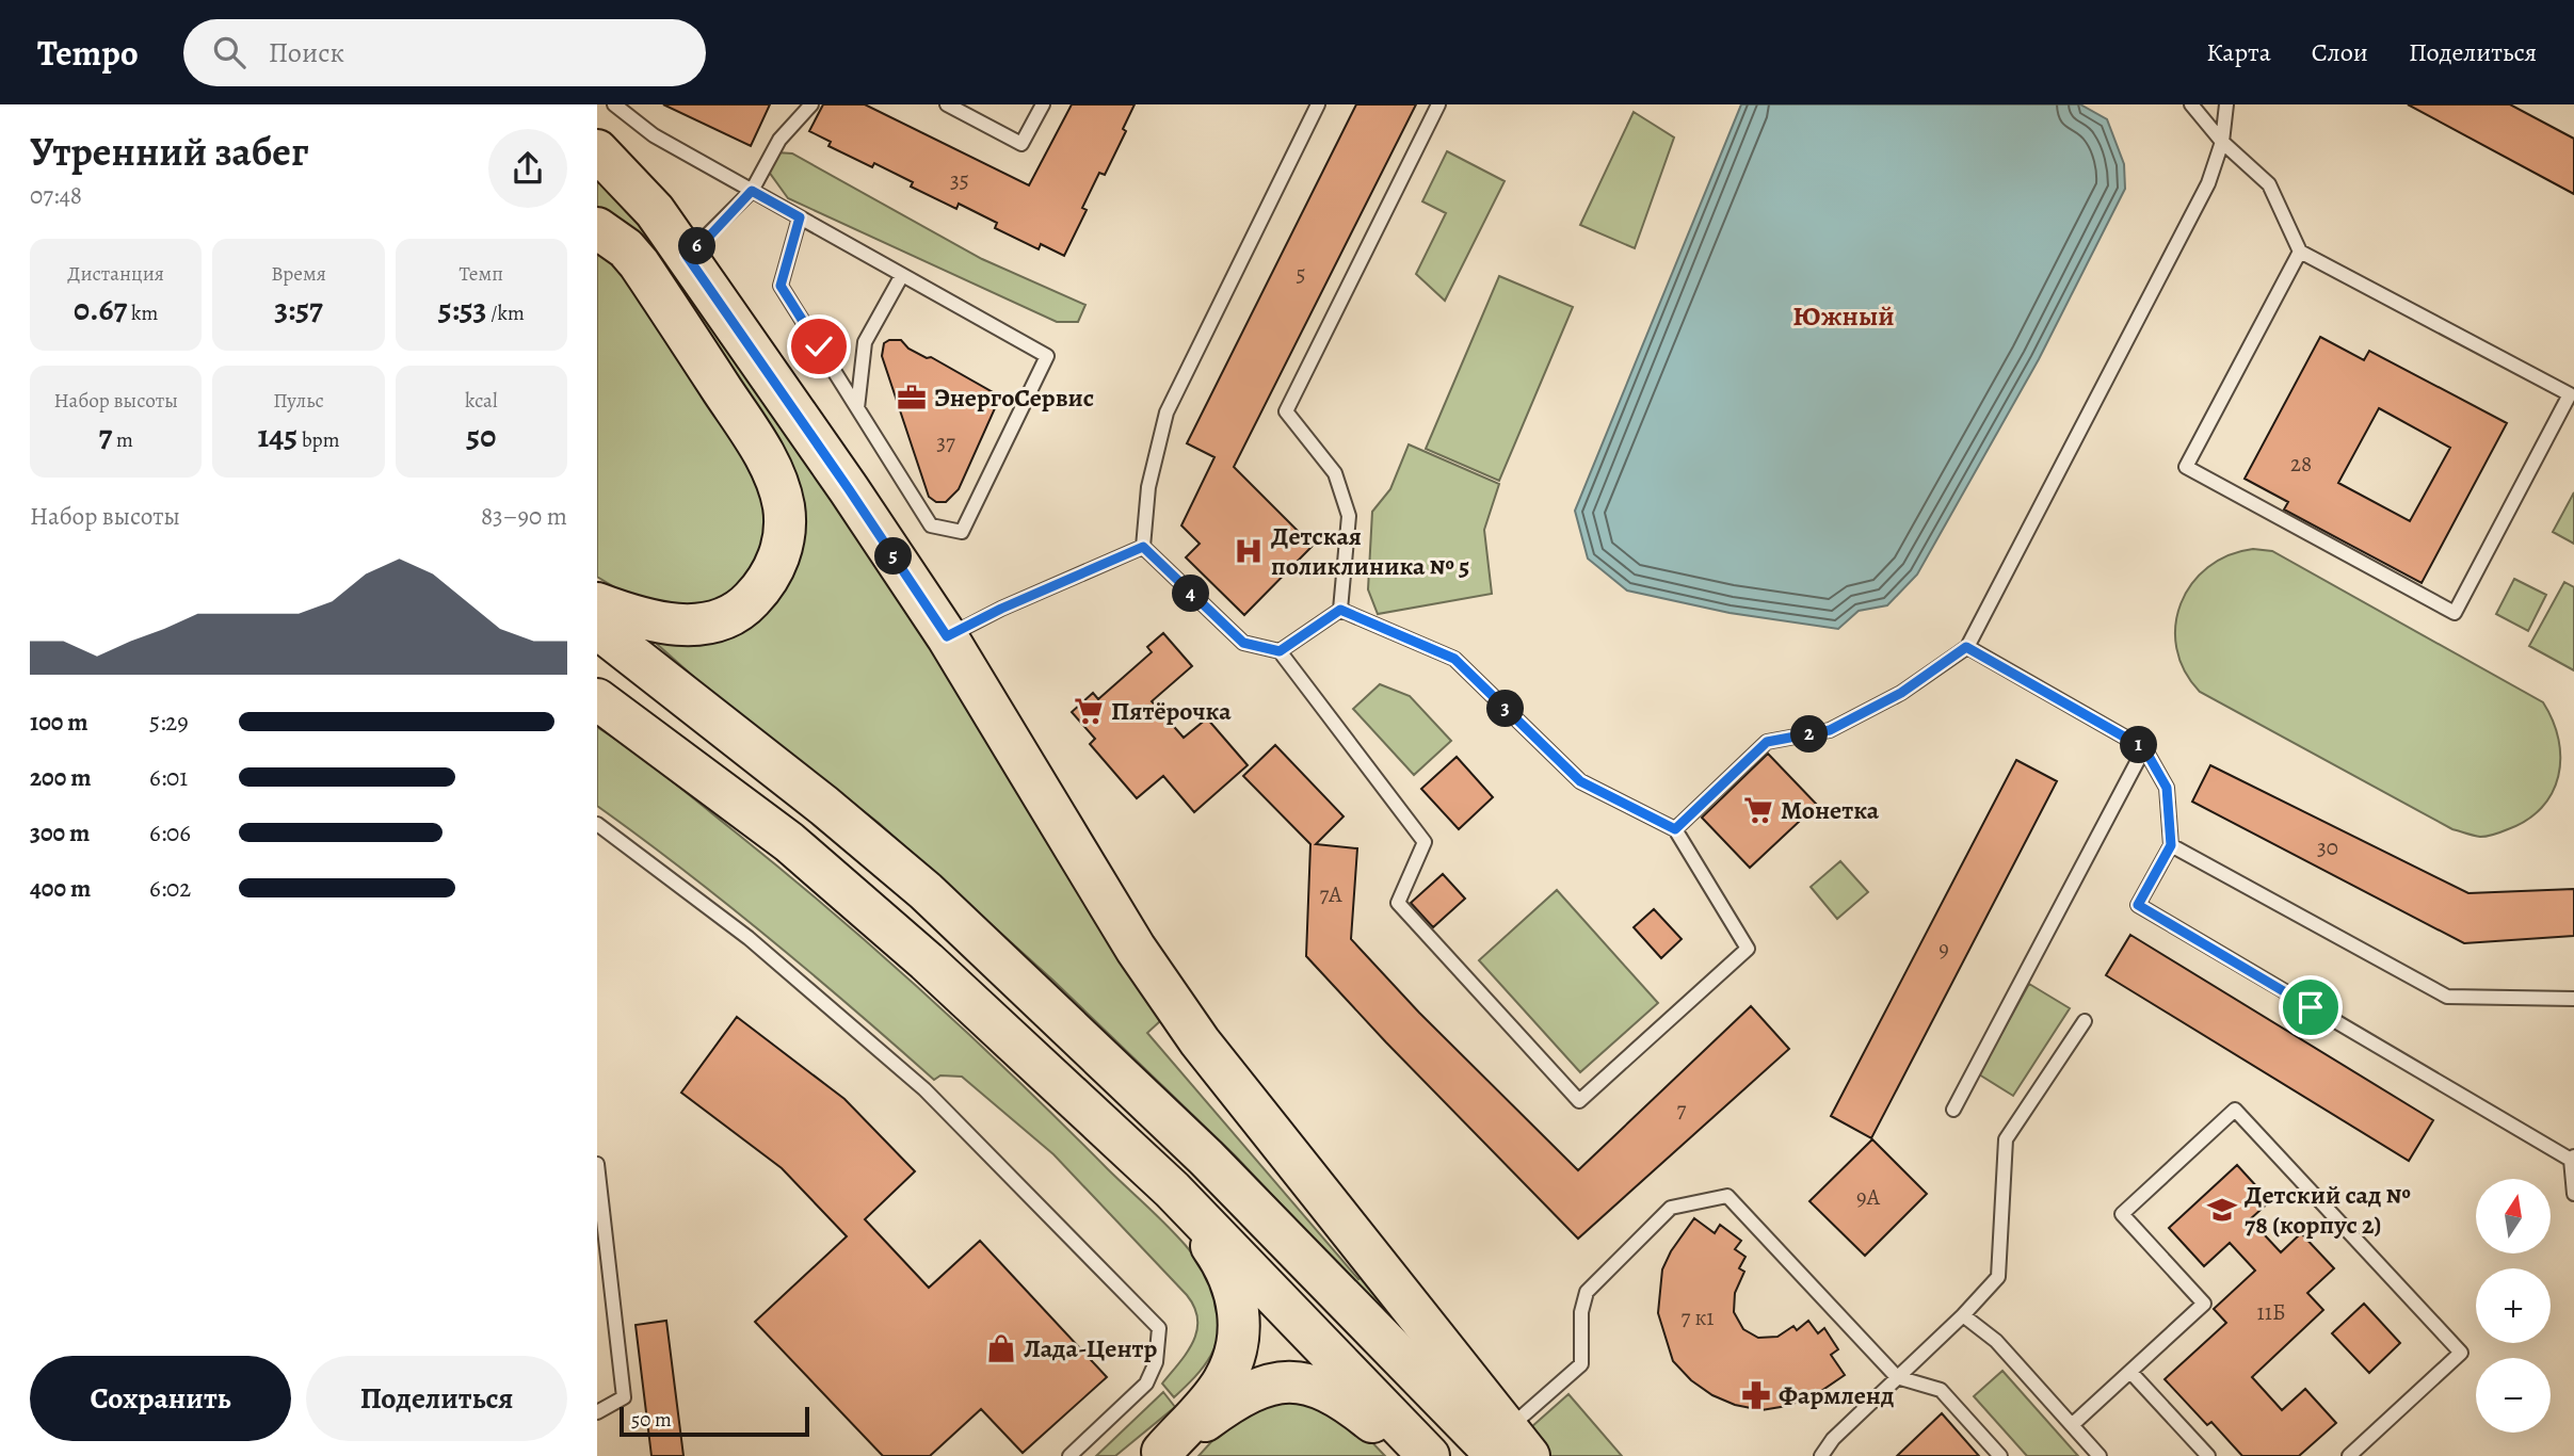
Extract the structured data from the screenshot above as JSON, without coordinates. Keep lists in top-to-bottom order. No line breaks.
{"districts":["Южный"],"places":{"office":["ЭнергоСервис"],"hospital":["Детская поликлиника № 5"],"supermarket":["Пятёрочка","Монетка"],"school or university":["Детский сад № 78 (корпус 2)"],"shop":["Лада-Центр"],"pharmacy":["Фармленд"]},"house_numbers":["35","5","37","28","30","7А","9","7","9А","11Б","7 к1"],"scale_bar":"50 m","north":"top","page":{"header":"Tempo","search":"Поиск","nav":["Карта","Слои","Поделиться"],"heading":["Утренний забег","07:48"],"pins":["6","5","4","3","2","1"],"stats":[["Дистанция","0.67 km"],["Время","3:57"],["Темп","5:53 /km"],["Набор высоты","7 m"],["Пульс","145 bpm"],["kcal","50"]],"chart":["Набор высоты","83–90 m"],"list":[{"name":"100 m","note":"5:29"},{"name":"200 m","note":"6:01"},{"name":"300 m","note":"6:06"},{"name":"400 m","note":"6:02"}],"map_buttons":["+","−"],"buttons":["Сохранить","Поделиться"],"scale":"50 m"}}
